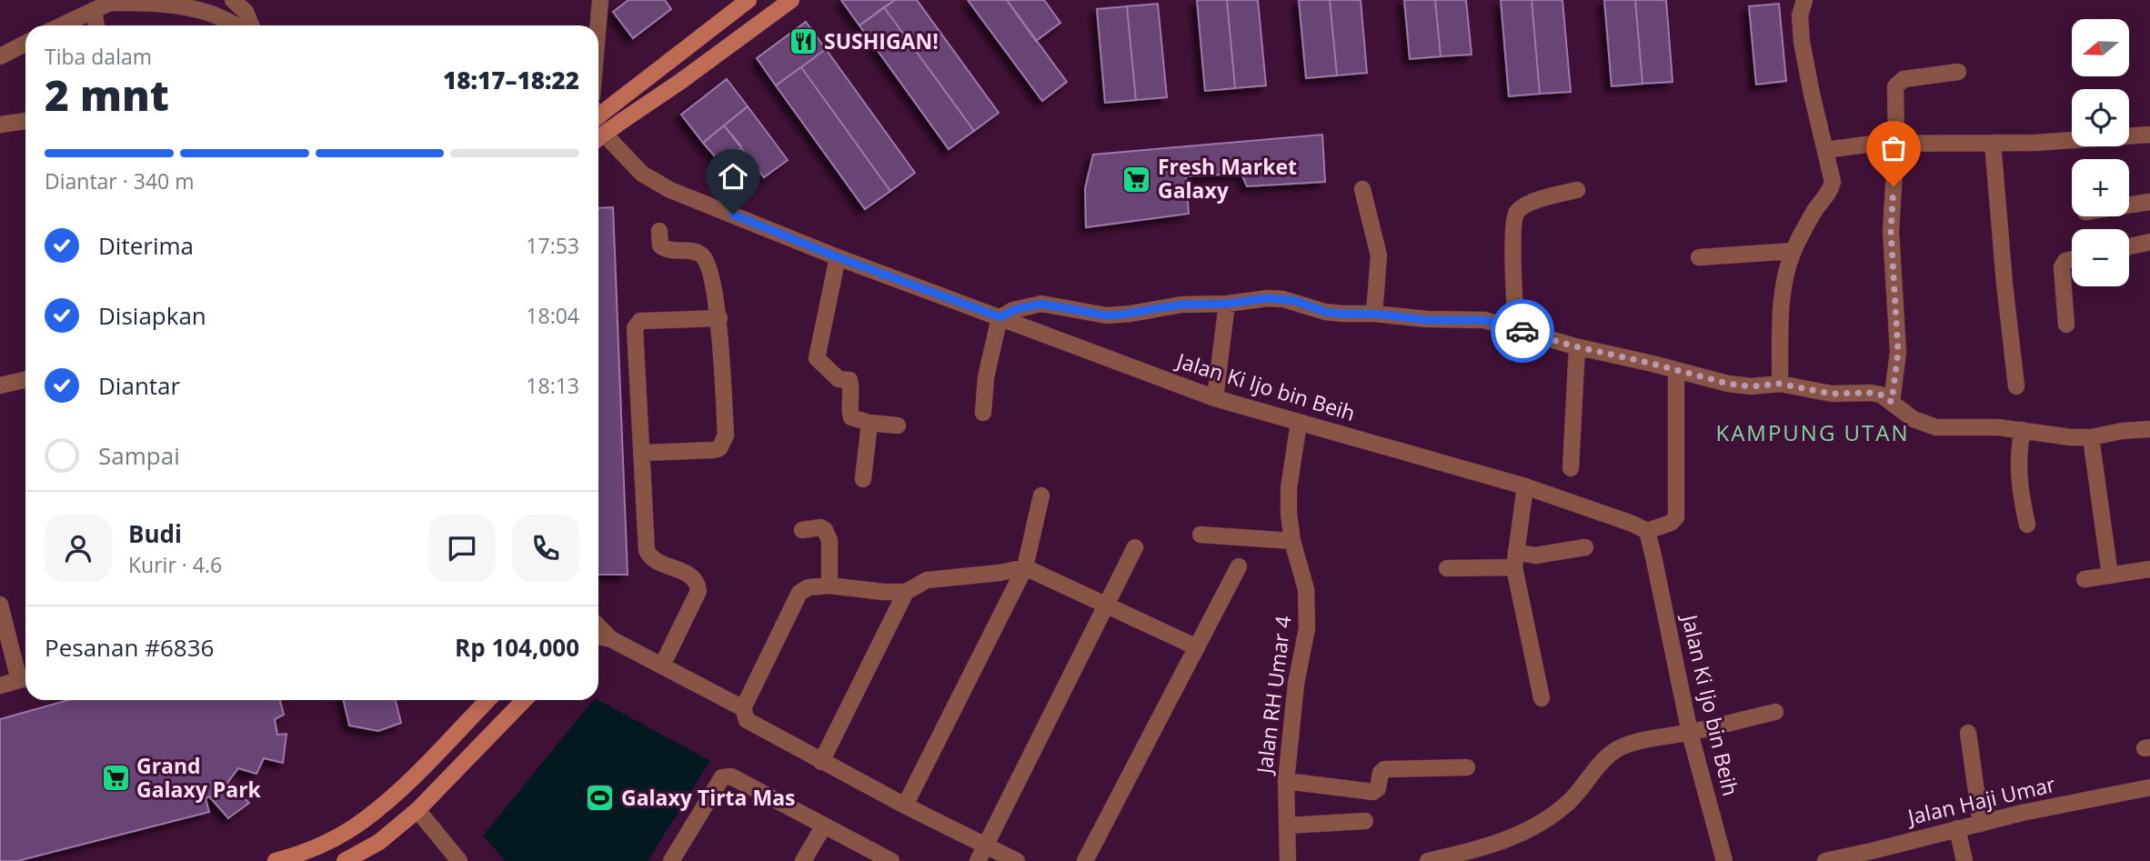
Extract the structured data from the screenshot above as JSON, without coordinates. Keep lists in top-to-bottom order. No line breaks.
{"streets":{"street":["Jalan Ki Ijo bin Beih","Jalan RH Umar 4","Jalan Haji Umar"]},"crossings":[["Jalan Ki Ijo bin Beih","Jalan RH Umar 4"]],"districts":["KAMPUNG UTAN"],"places":{"restaurant":["SUSHIGAN!"],"supermarket":["Fresh Market Galaxy","Grand Galaxy Park"],"sports":["Galaxy Tirta Mas"]},"north":"left","page":{"map_buttons":["+","−"],"heading":["2 mnt","Tiba dalam","18:17–18:22"],"panel":["Budi","Kurir · 4.6","Pesanan #6836","Rp 104,000"],"bar":"Diantar · 340 m","list":[["Diterima","17:53"],["Disiapkan","18:04"],["Diantar","18:13"],"Sampai"]}}
